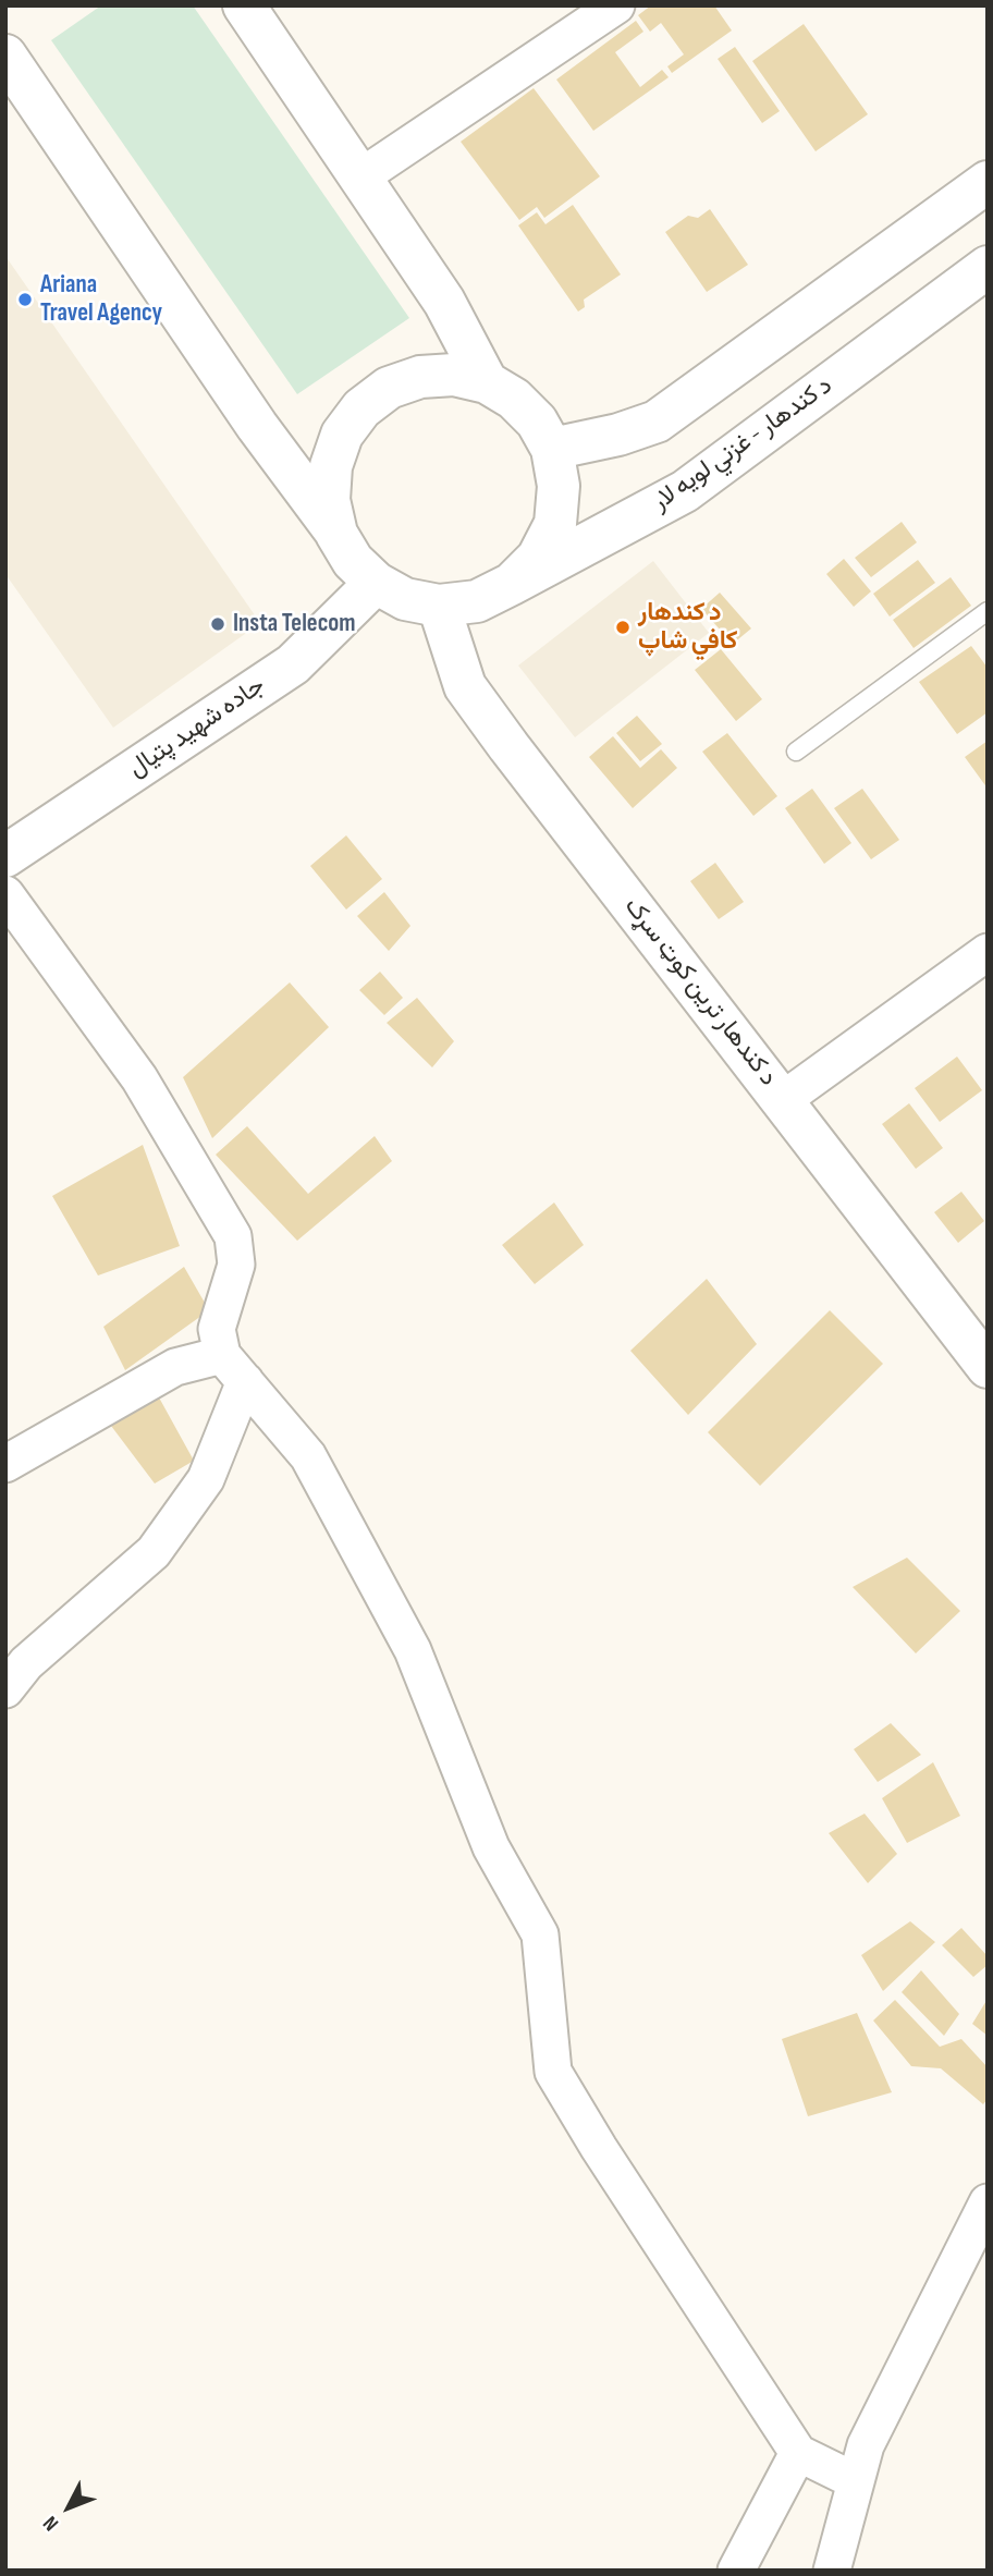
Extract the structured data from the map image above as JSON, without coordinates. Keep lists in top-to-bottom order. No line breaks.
{"streets":{"main road":["د کندهار - غزني لويه لار","جاده شهید پتیال","د کندهار ترين کوټ سړک"]},"crossings":[["د کندهار - غزني لويه لار","جاده شهید پتیال"],["د کندهار - غزني لويه لار","د کندهار ترين کوټ سړک"],["جاده شهید پتیال","د کندهار ترين کوټ سړک"]],"places":["Ariana Travel Agency","Insta Telecom","د کندهار کافي شاپ"],"north":"bottom left"}
